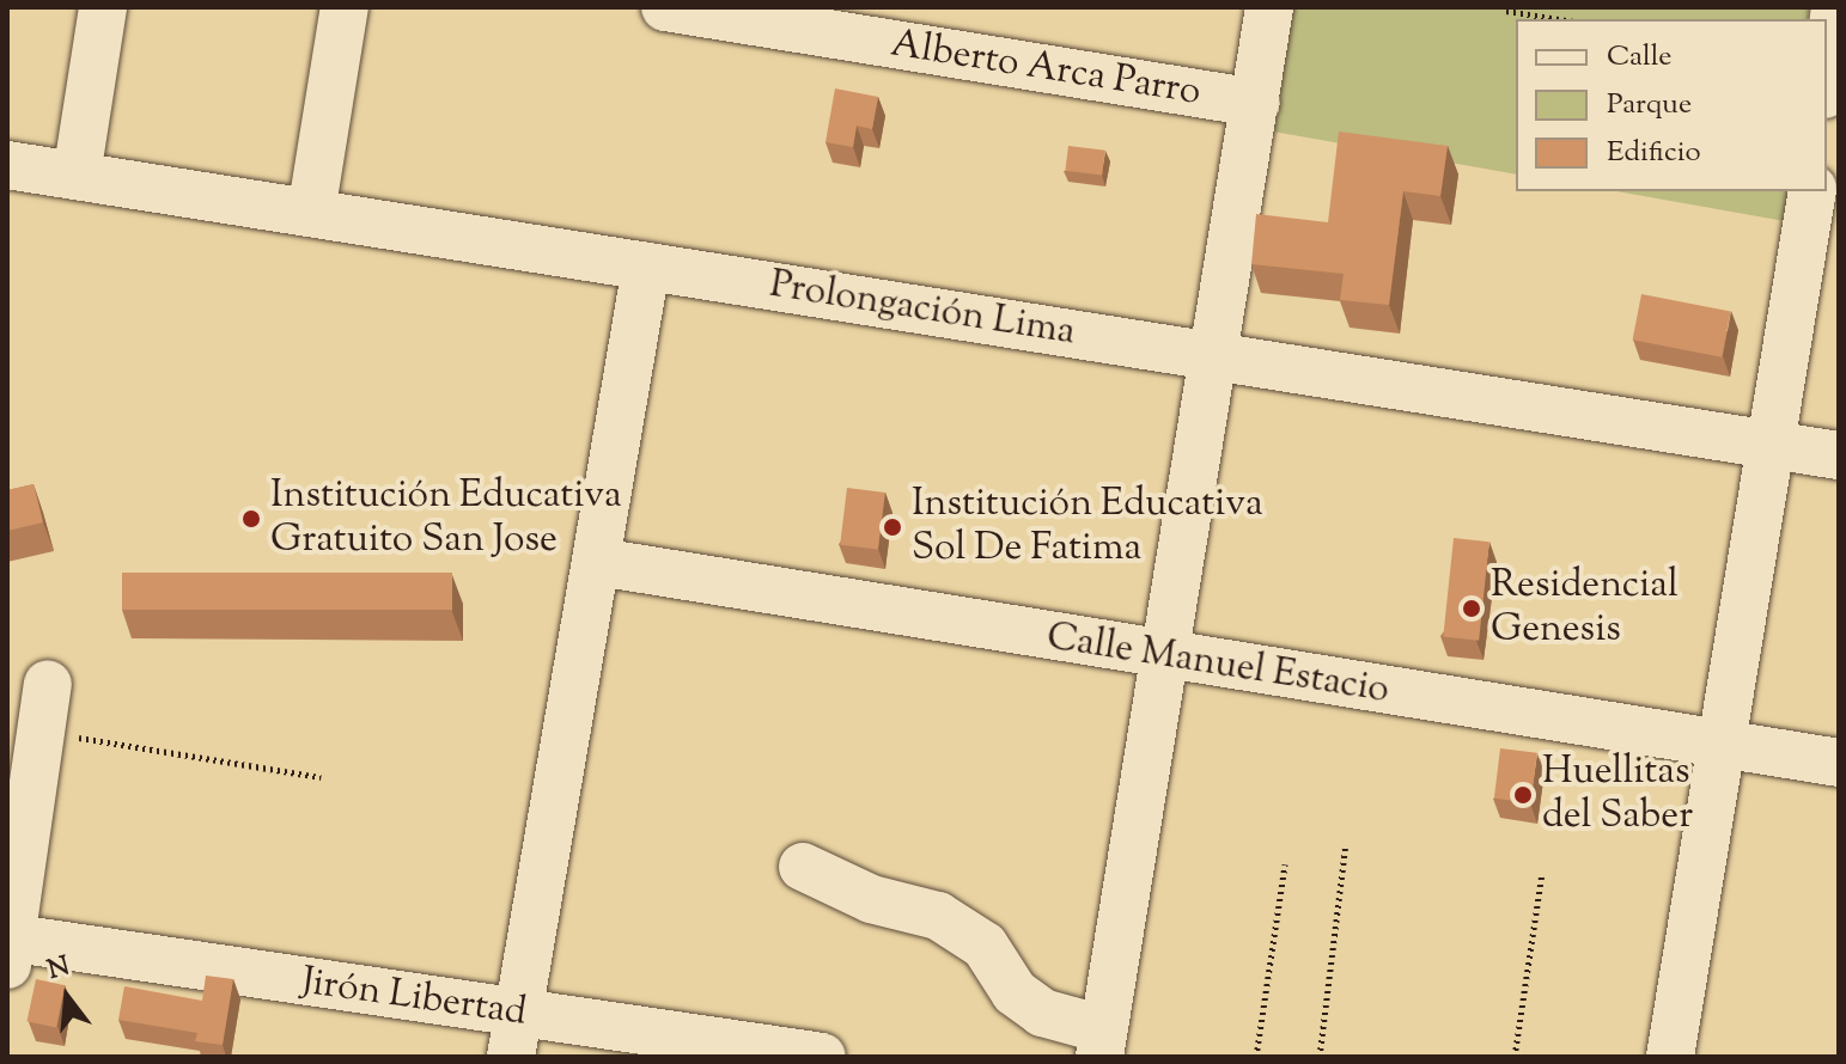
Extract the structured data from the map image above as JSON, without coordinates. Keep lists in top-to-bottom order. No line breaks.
{"streets":{"street":["Alberto Arca Parro","Prolongación Lima","Calle Manuel Estacio","Jirón Libertad"]},"places":["Institución Educativa Gratuito San Jose","Institución Educativa Sol De Fatima","Residencial Genesis","Huellitas del Saber"],"legend":["Calle","Parque","Edificio"],"north":"top"}
